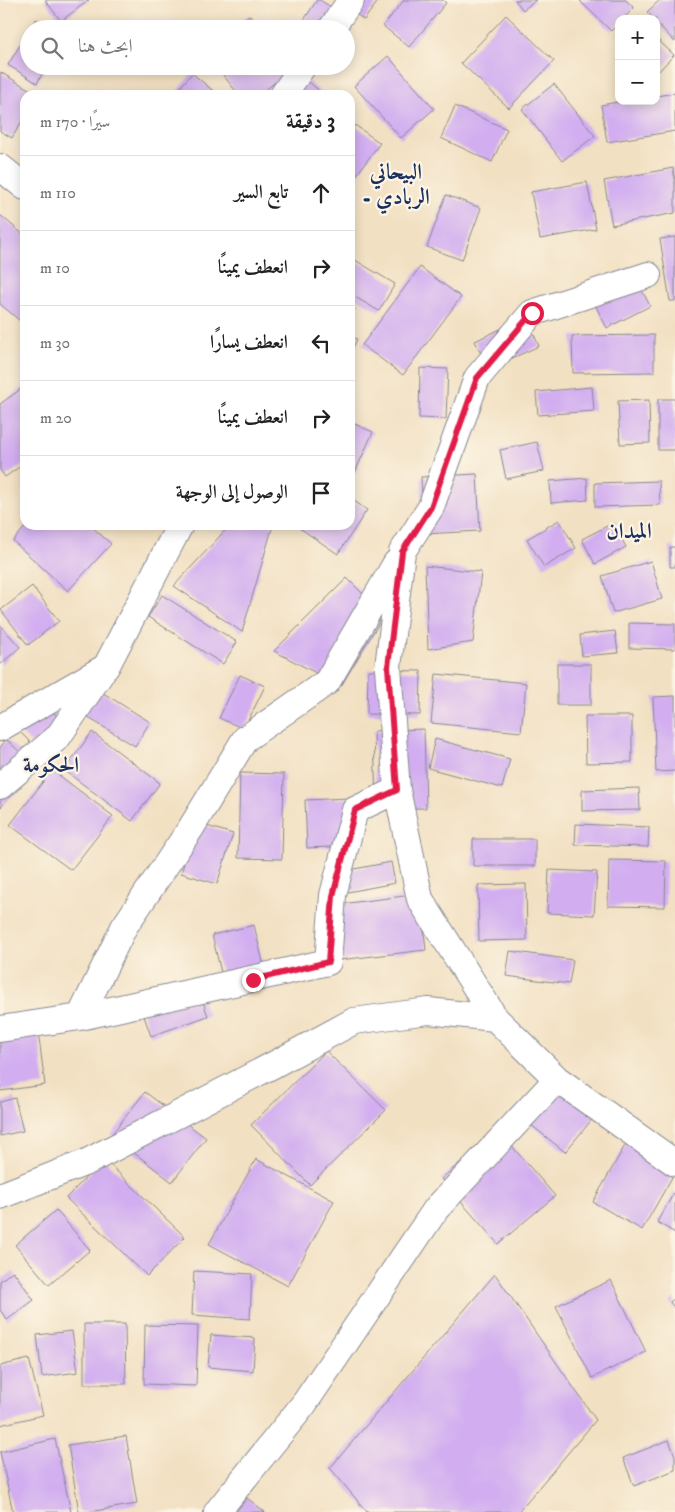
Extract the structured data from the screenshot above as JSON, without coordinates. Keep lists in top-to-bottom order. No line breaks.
{"districts":["البيحاني - الربادي","الميدان","الحكومة"],"page":{"map_buttons":["+","−"],"search":"ابحث هنا","heading":["3 دقيقة","سيرًا · 170 m"],"list":[["تابع السير","110 m"],["انعطف يمينًا","10 m"],["انعطف يسارًا","30 m"],["انعطف يمينًا","20 m"],"الوصول إلى الوجهة"]}}
